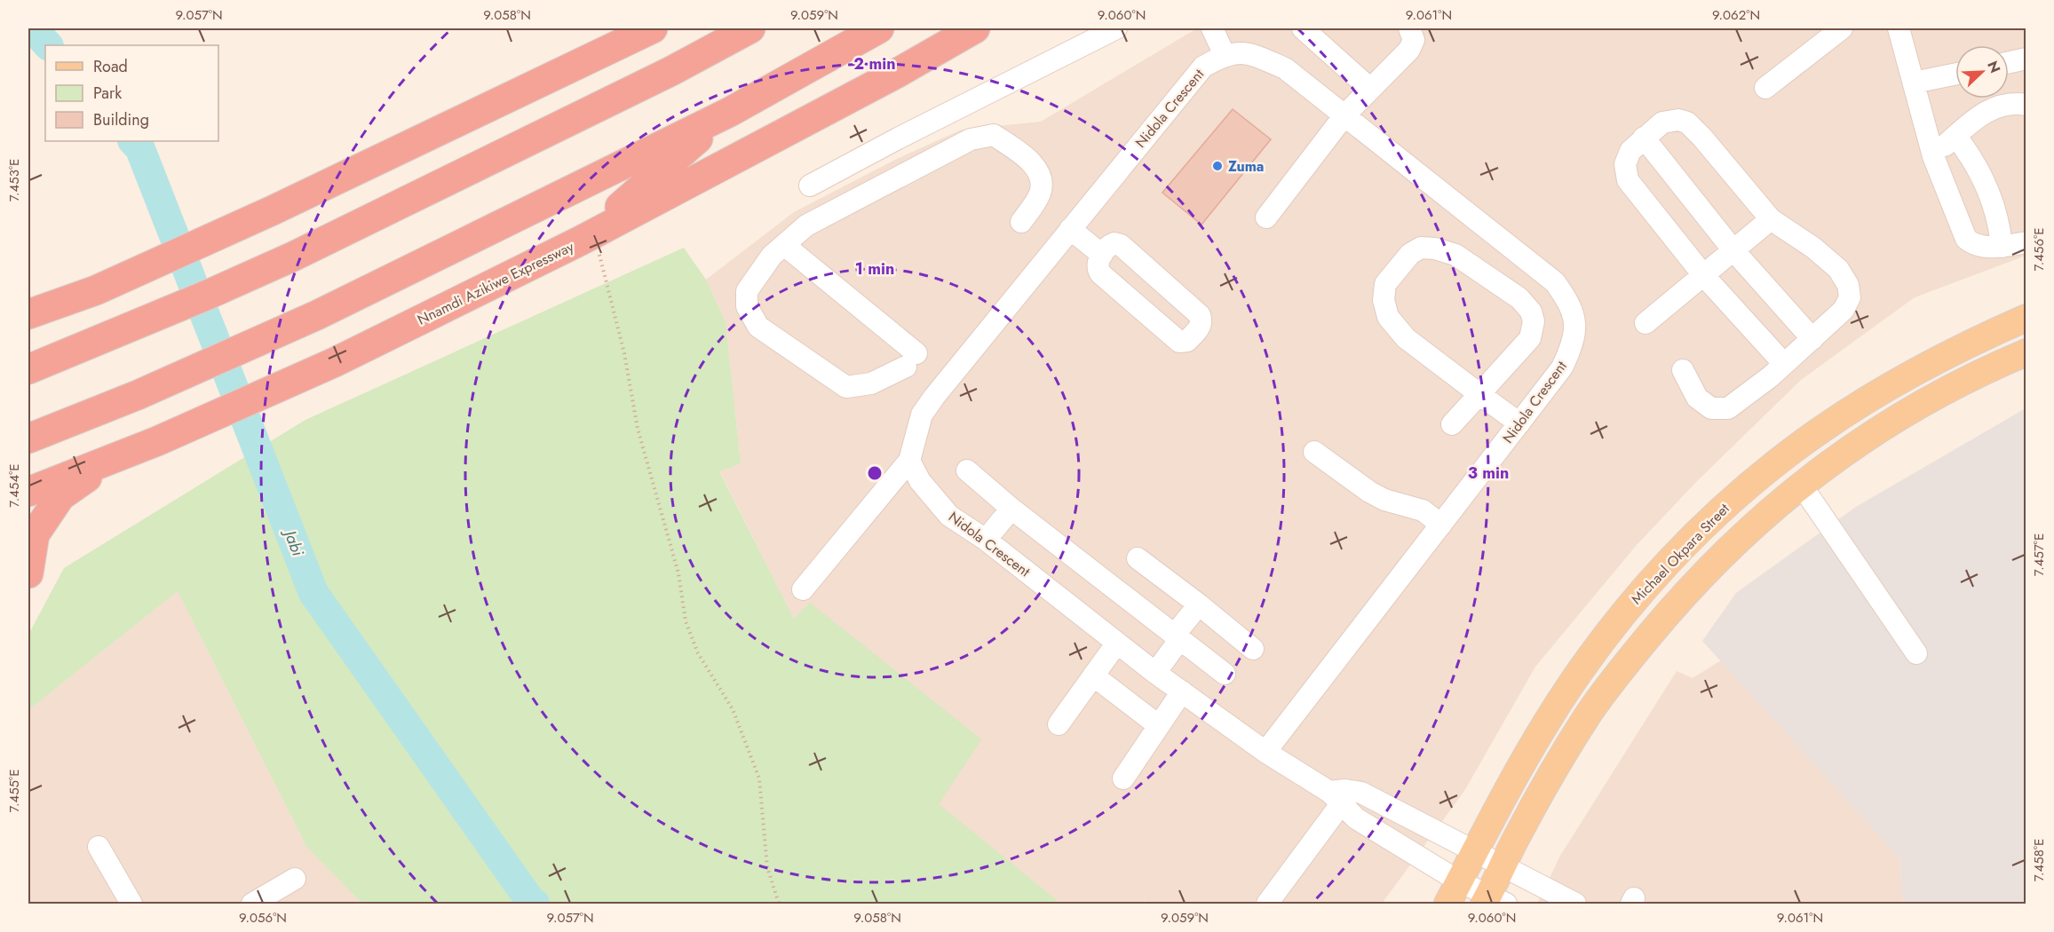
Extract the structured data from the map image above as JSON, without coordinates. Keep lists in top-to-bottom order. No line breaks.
{"streets":{"highway":["Nnamdi Azikiwe Expressway"],"main road":["Michael Okpara Street"],"street":["Nidola Crescent"]},"crossings":[["Nidola Crescent","Michael Okpara Street"]],"water":["Jabi"],"places":["Zuma"],"legend":["Road","Park","Building"],"north":"top right","coordinates":["9.057°N","9.058°N","9.059°N","9.060°N","9.061°N","9.062°N","7.453°E","7.456°E","7.454°E","7.457°E","7.455°E","7.458°E","9.056°N"],"rings":["2 min","1 min","3 min"]}
